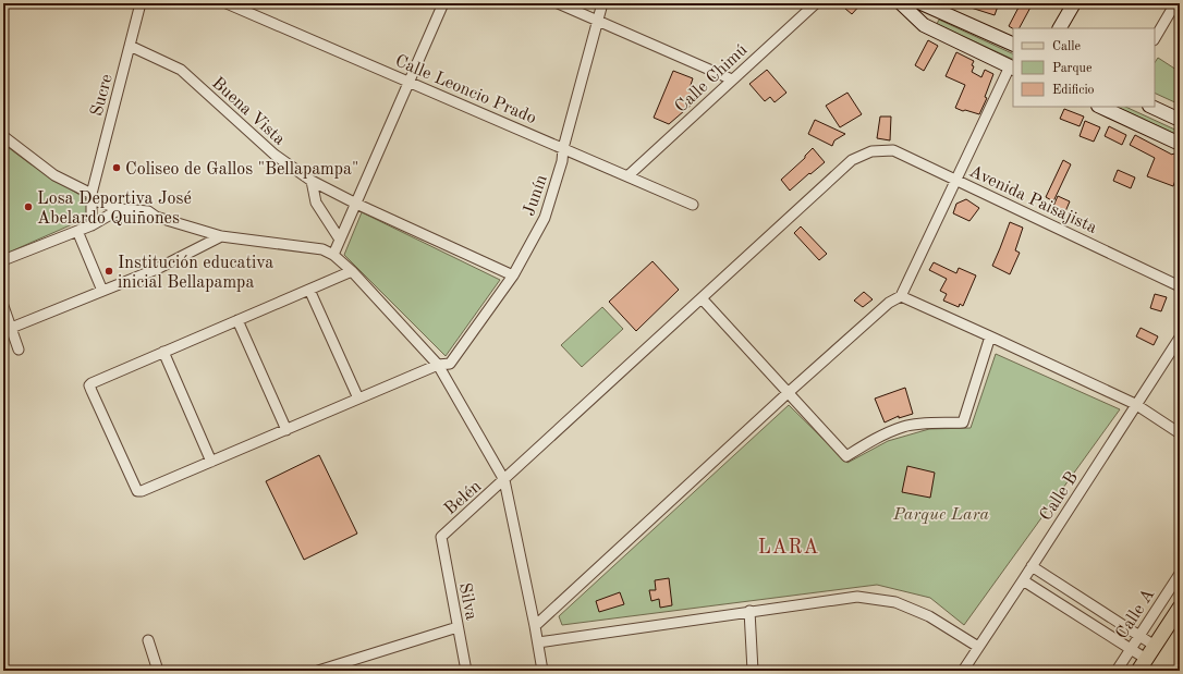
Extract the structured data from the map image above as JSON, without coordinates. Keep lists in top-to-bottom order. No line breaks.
{"streets":{"street":["Calle Chimú","Calle Leoncio Prado","Sucre","Buena Vista","Junín","Avenida Paisajista","Calle B","Belén","Silva","Calle A"]},"crossings":[["Calle Chimú","Calle Leoncio Prado"],["Calle Leoncio Prado","Junín"],["Sucre","Buena Vista"],["Buena Vista","Junín"],["Avenida Paisajista","Belén"],["Belén","Silva"]],"districts":["LARA"],"parks":["Parque Lara"],"places":["Coliseo de Gallos \"Bellapampa\"","Losa Deportiva José Abelardo Quiñones","Institución educativa inicial Bellapampa"],"legend":["Calle","Parque","Edificio"]}
